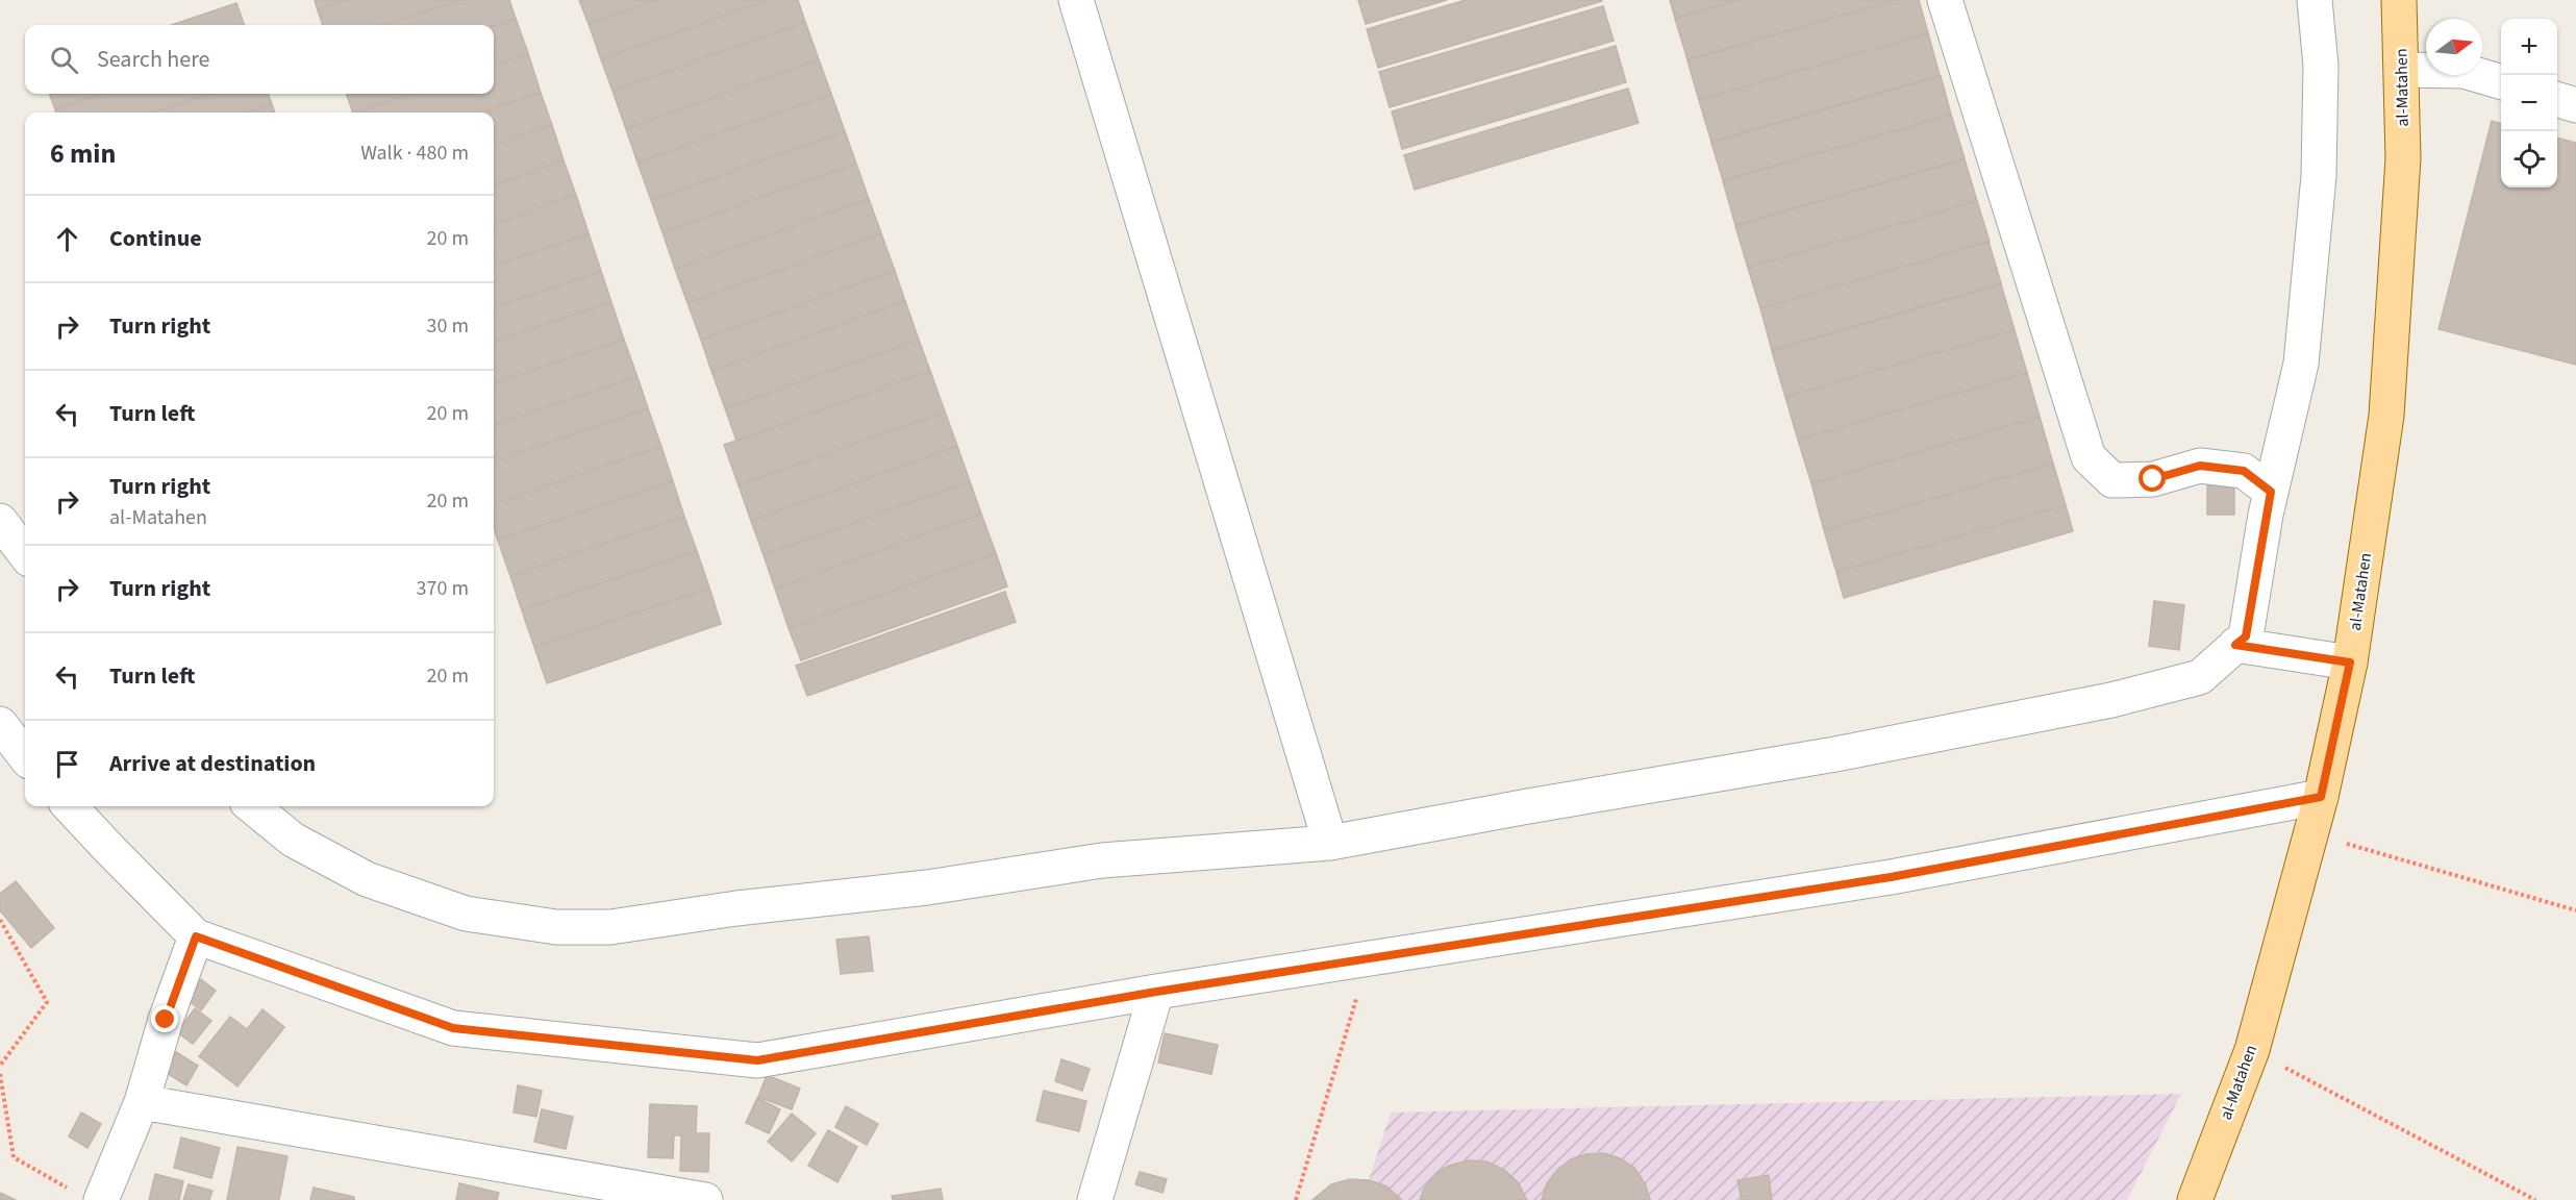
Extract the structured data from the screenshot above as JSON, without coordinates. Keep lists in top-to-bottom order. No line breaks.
{"streets":{"main road":["al-Matahen"]},"north":"right","page":{"map_buttons":["+","−"],"search":"Search here","heading":["6 min","Walk · 480 m"],"list":[["Continue","20 m"],["Turn right","30 m"],["Turn left","20 m"],["Turn right","al-Matahen","20 m"],["Turn right","370 m"],["Turn left","20 m"],"Arrive at destination"]}}
